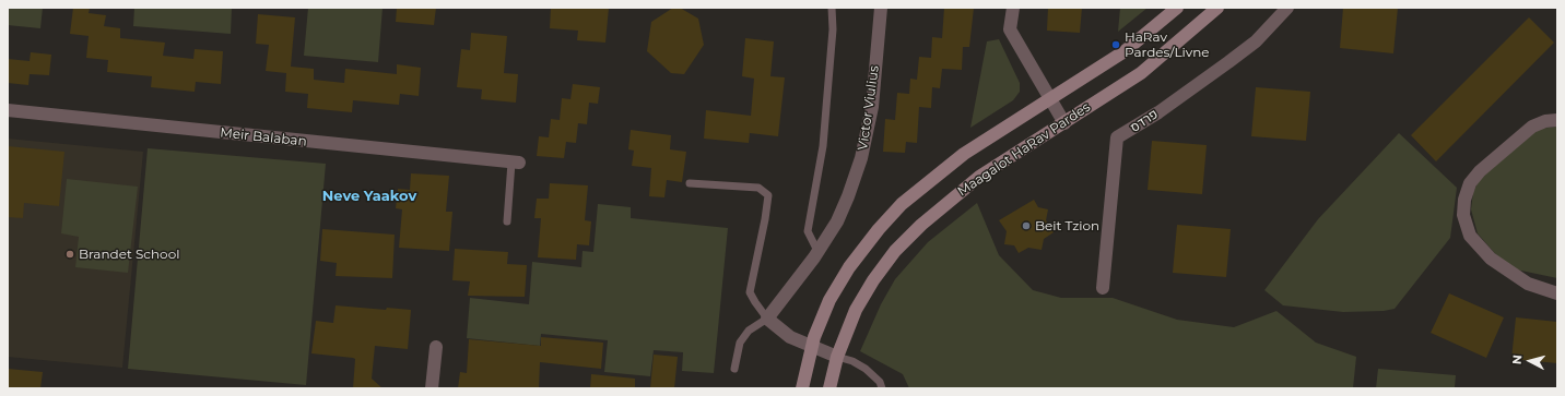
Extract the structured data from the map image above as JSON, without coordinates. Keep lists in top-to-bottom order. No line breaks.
{"streets":{"street":["Victor Viulius","פרדס","Meir Balaban","Maagalot HaRav Pardes"]},"districts":["Neve Yaakov"],"places":["HaRav Pardes/Livne","Beit Tzion","Brandet School"],"north":"left"}
